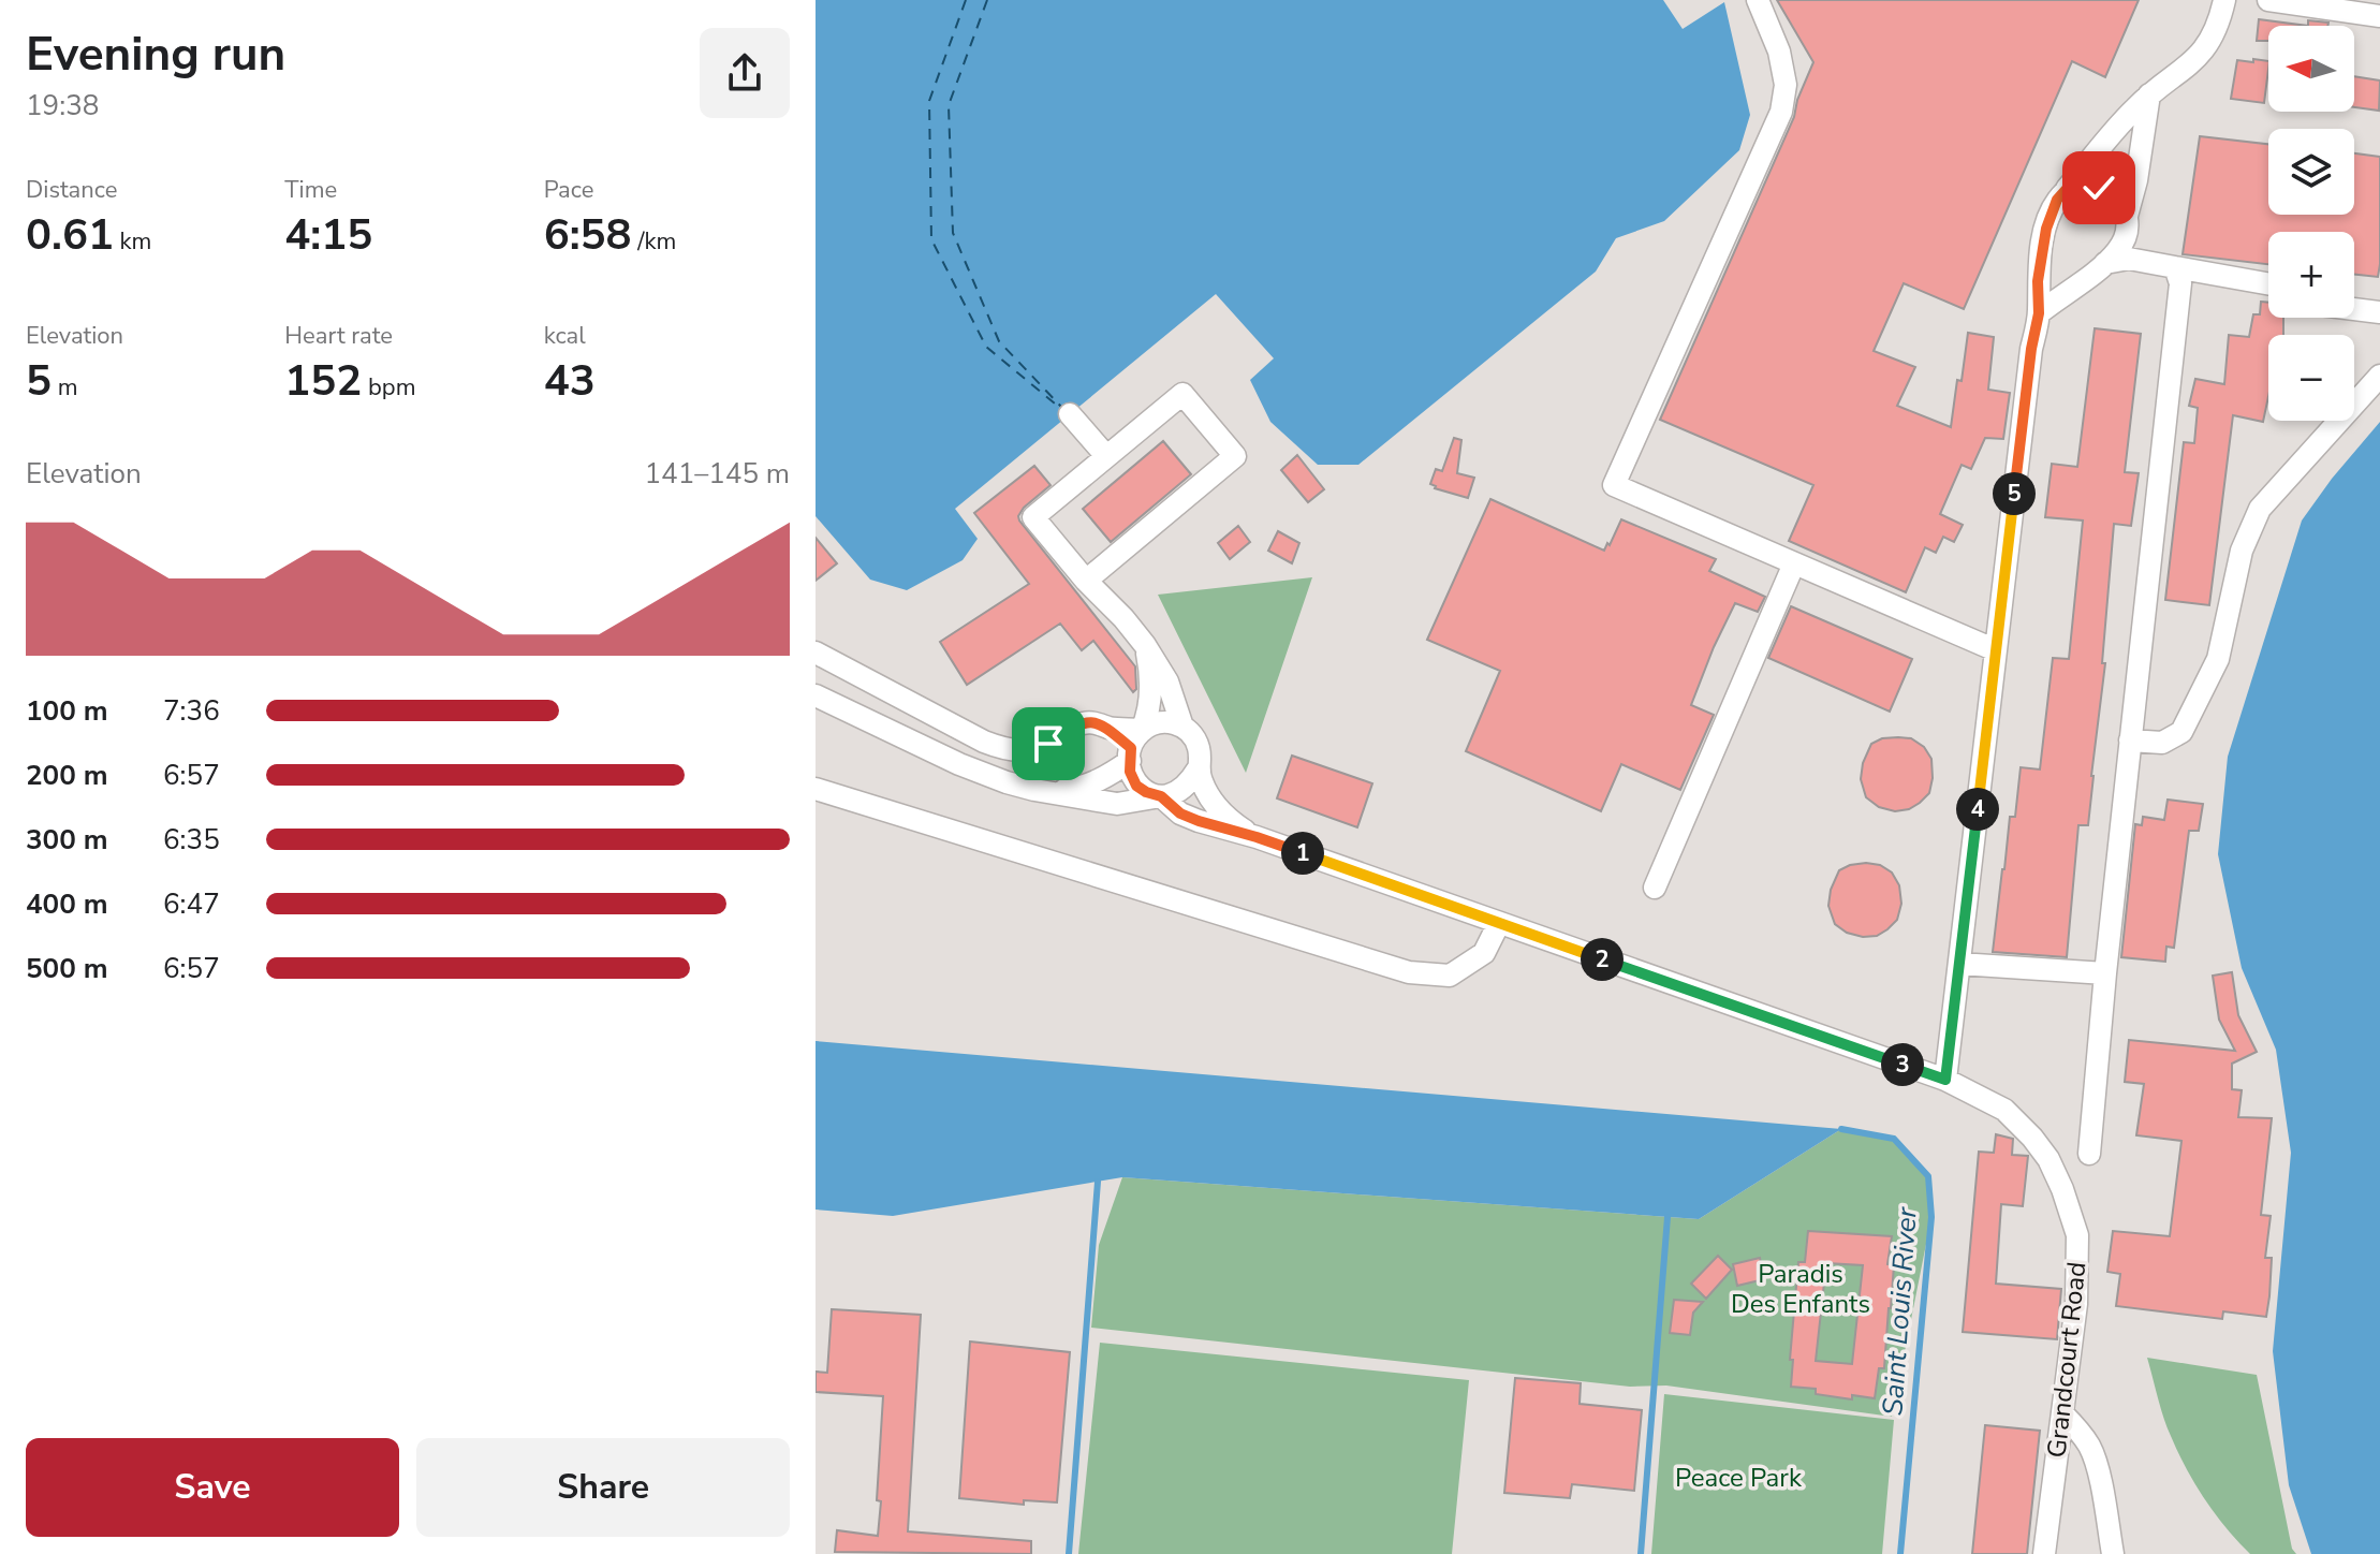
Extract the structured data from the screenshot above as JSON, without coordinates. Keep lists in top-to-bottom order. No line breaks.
{"streets":{"street":["Grandcourt Road"]},"water":["Saint Louis River"],"parks":["Paradis Des Enfants","Peace Park"],"north":"left","page":{"heading":["Evening run","19:38"],"map_buttons":["+","−"],"stats":[["Distance","0.61 km"],["Time","4:15"],["Pace","6:58 /km"],["Elevation","5 m"],["Heart rate","152 bpm"],["kcal","43"]],"chart":["Elevation","141–145 m"],"pins":["5","4","1","2","3"],"list":[{"name":"100 m","note":"7:36"},{"name":"200 m","note":"6:57"},{"name":"300 m","note":"6:35"},{"name":"400 m","note":"6:47"},{"name":"500 m","note":"6:57"}],"buttons":["Save","Share"]}}
